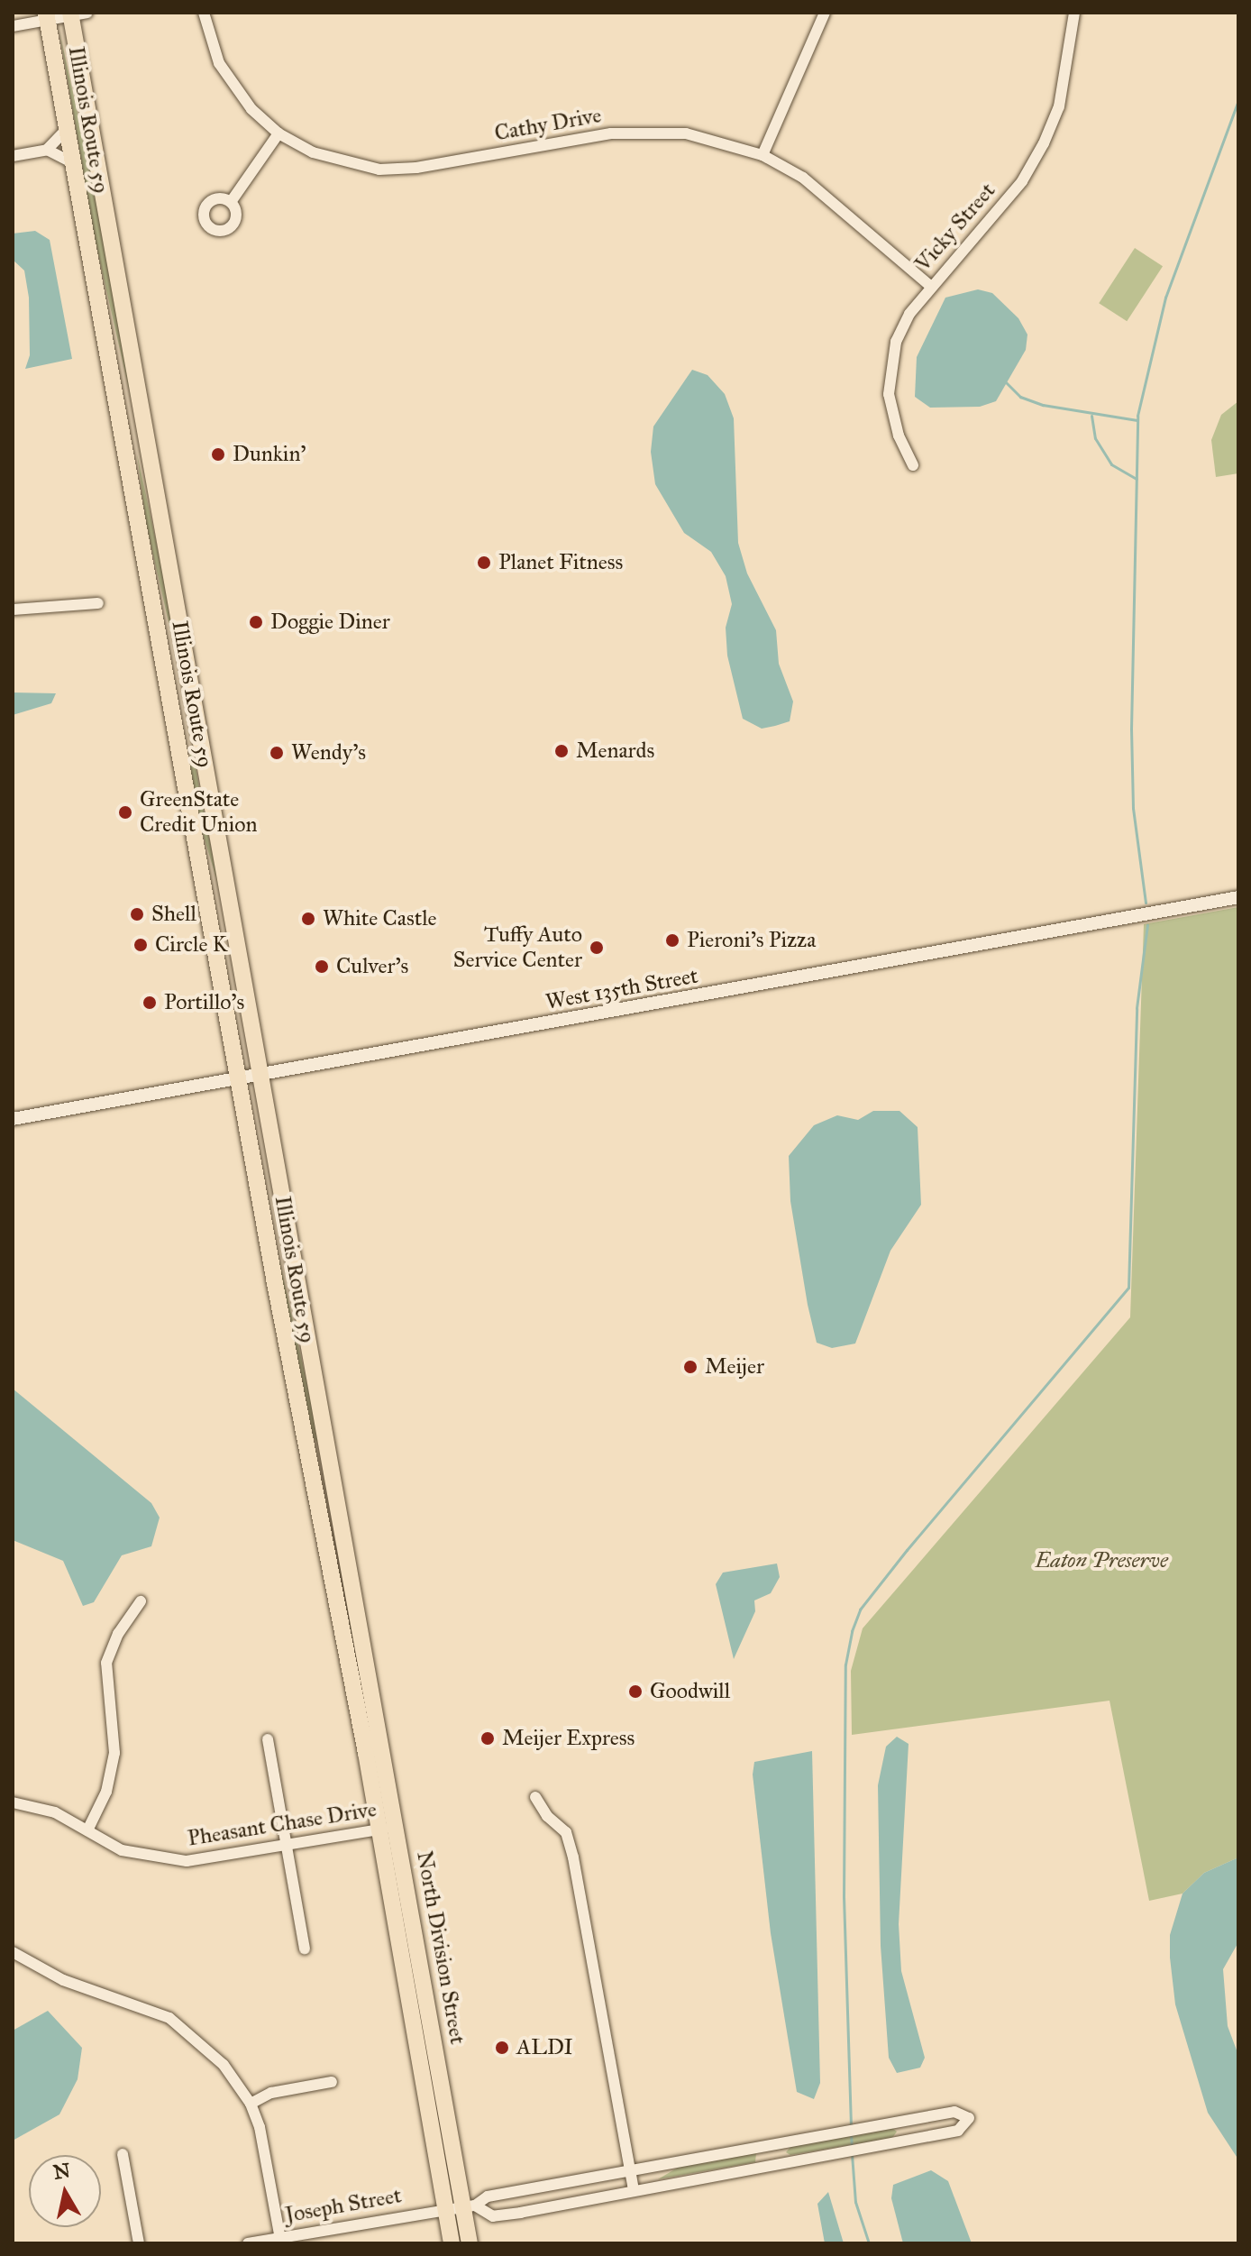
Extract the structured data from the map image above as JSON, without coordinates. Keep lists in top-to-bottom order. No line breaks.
{"streets":{"main road":["Illinois Route 59","North Division Street"],"street":["Cathy Drive","Vicky Street","West 135th Street","Pheasant Chase Drive","Joseph Street"]},"crossings":[["Illinois Route 59","West 135th Street"],["Illinois Route 59","North Division Street"],["Cathy Drive","Vicky Street"],["Pheasant Chase Drive","North Division Street"],["North Division Street","Joseph Street"]],"parks":["Eaton Preserve"],"places":["Dunkin'","Planet Fitness","Doggie Diner","Menards","Wendy's","GreenState Credit Union","Shell","White Castle","Pieroni's Pizza","Circle K","Tuffy Auto Service Center","Culver's","Portillo's","Meijer","Goodwill","Meijer Express","ALDI"],"north":"top"}
